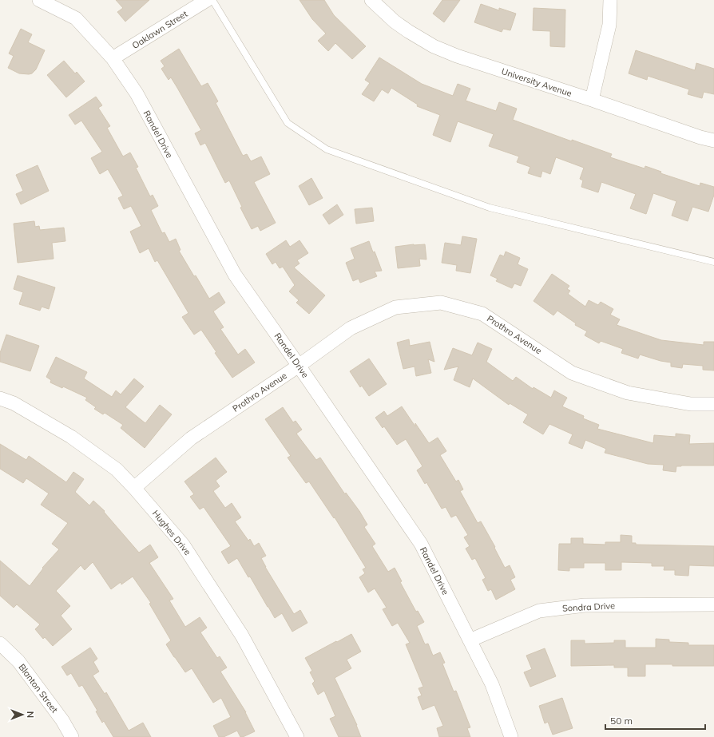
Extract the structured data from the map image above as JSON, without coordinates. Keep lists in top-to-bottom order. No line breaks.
{"streets":{"street":["Oaklawn Street","University Avenue","Randel Drive","Prothro Avenue","Hughes Drive","Sondra Drive","Blanton Street"]},"crossings":[["Oaklawn Street","Randel Drive"],["Randel Drive","Prothro Avenue"],["Randel Drive","Sondra Drive"],["Prothro Avenue","Hughes Drive"]],"scale_bar":"50 m","north":"right"}
